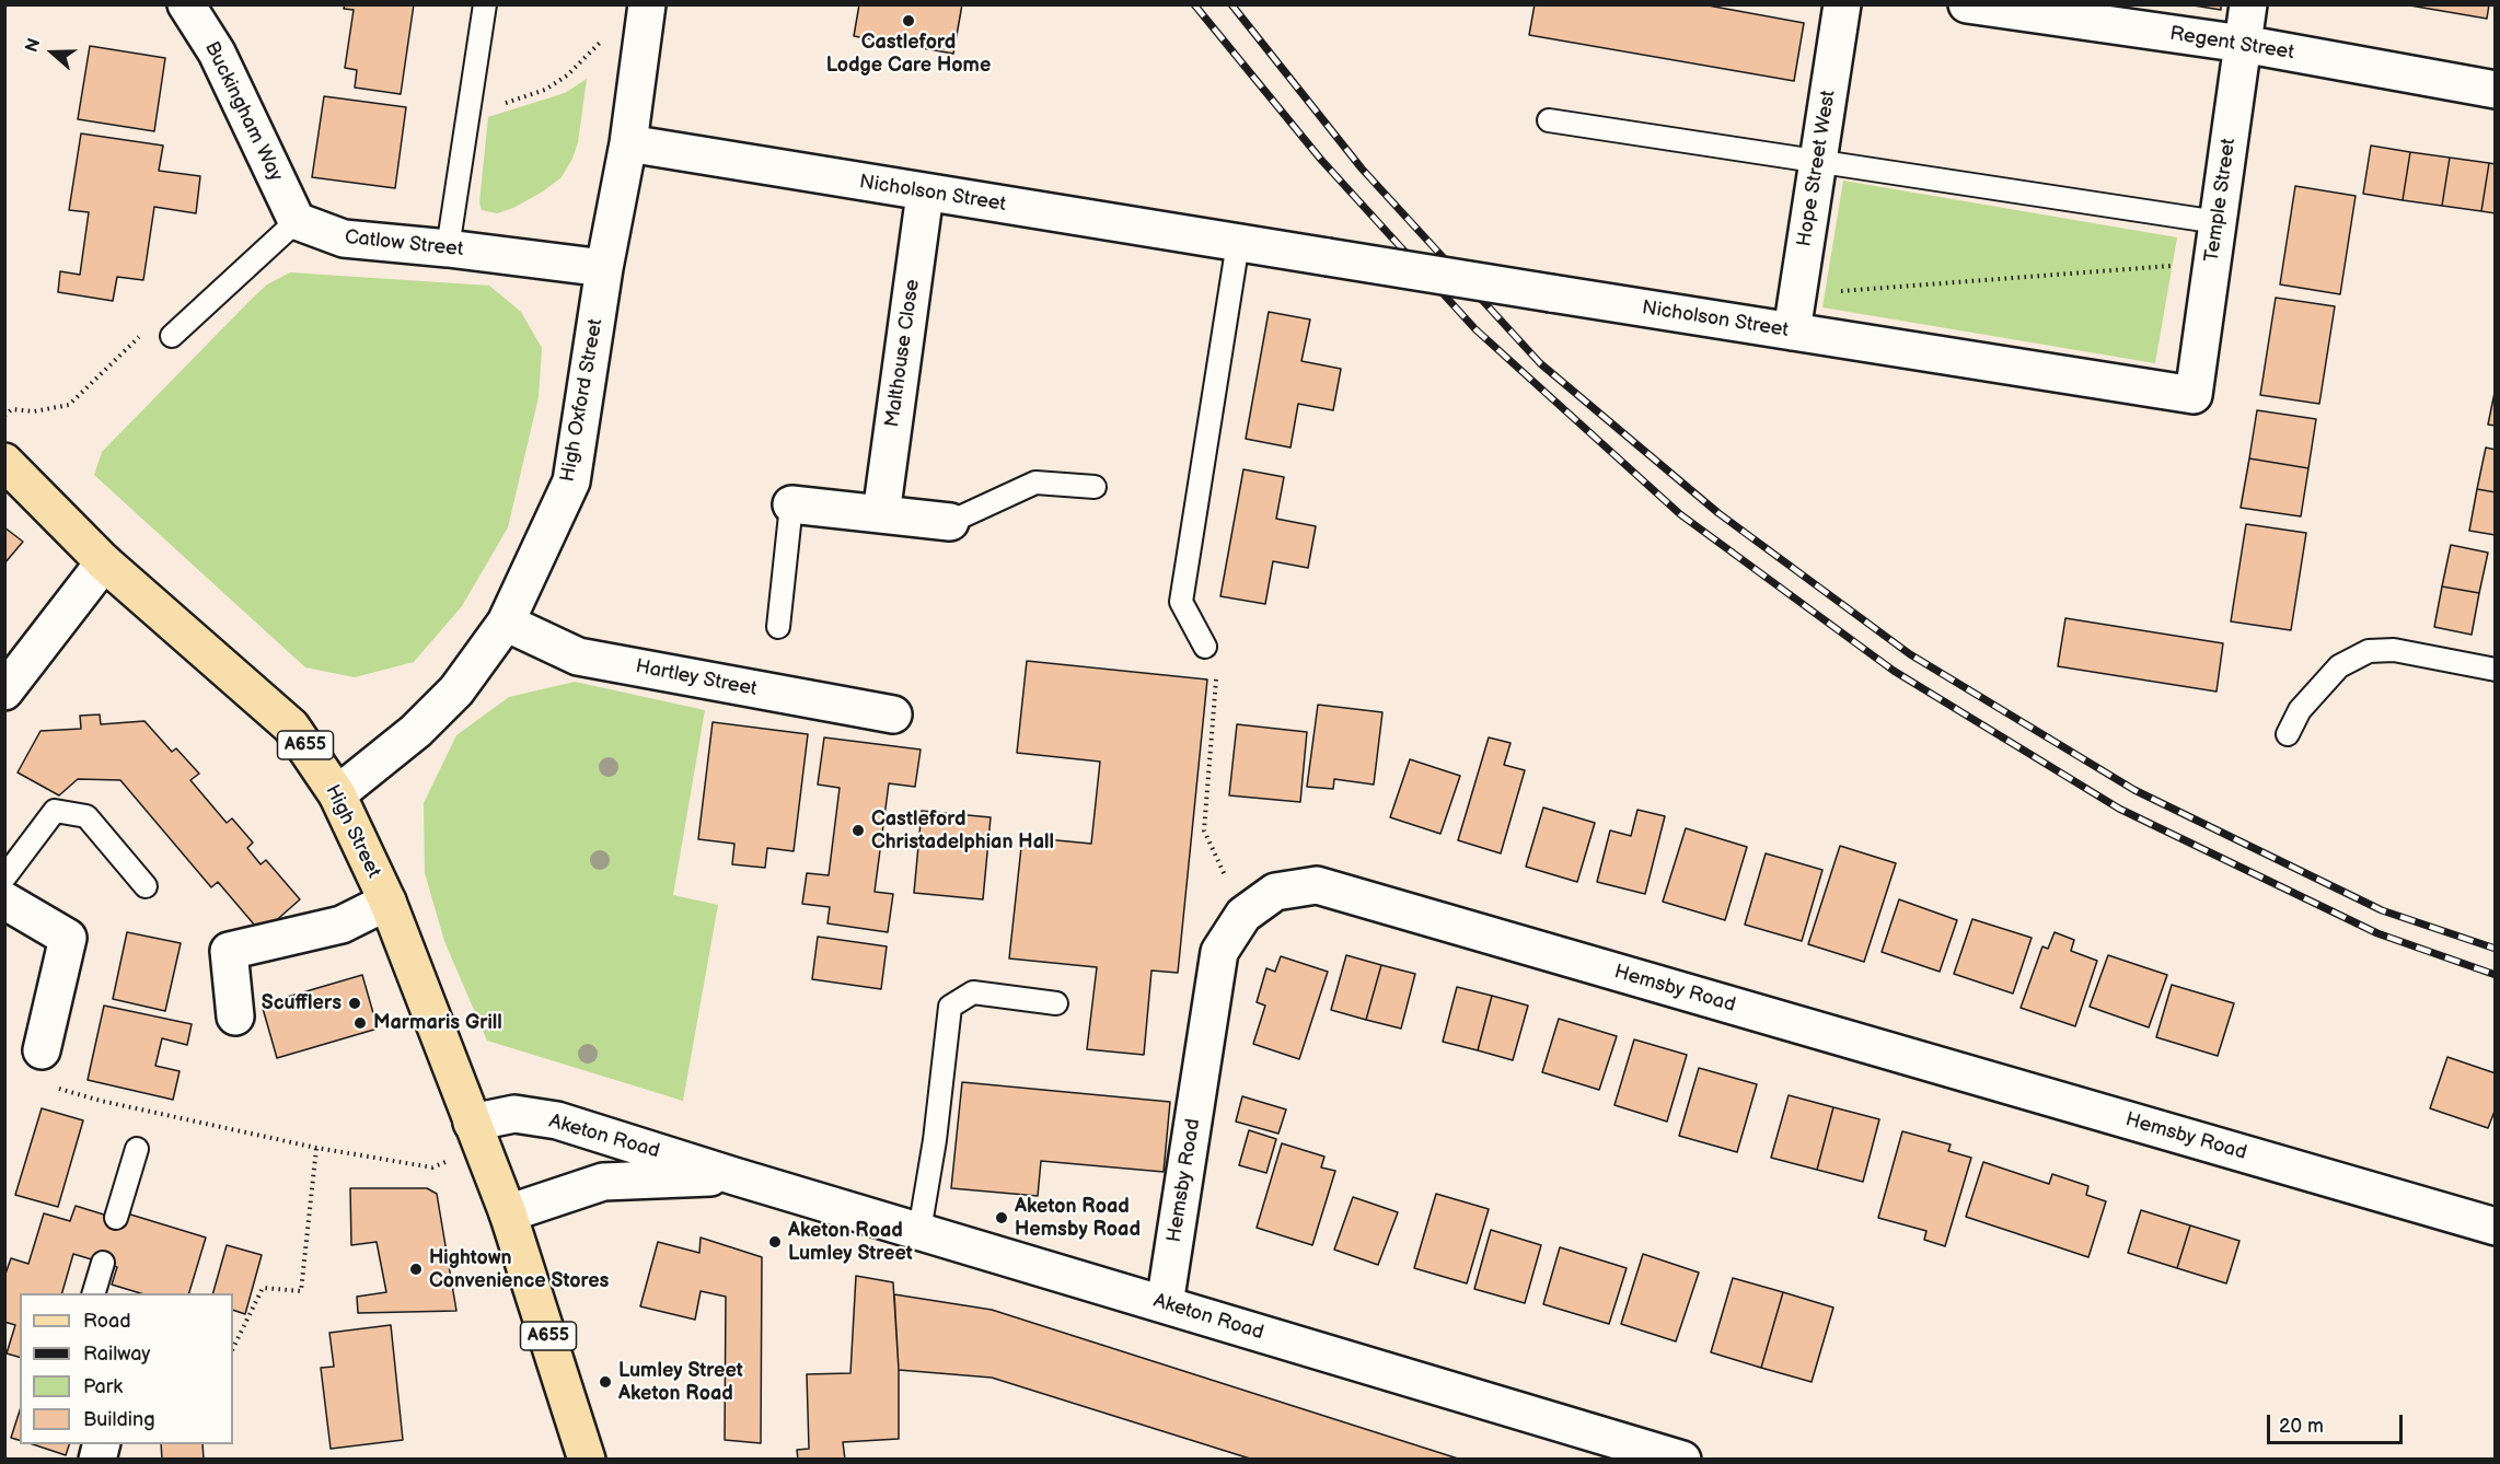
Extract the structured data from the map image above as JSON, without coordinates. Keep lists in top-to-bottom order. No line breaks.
{"streets":{"main road":["A655","High Street"],"street":["Regent Street","Buckingham Way","Hope Street West","Nicholson Street","Temple Street","Catlow Street","Malthouse Close","High Oxford Street","Hartley Street","Hemsby Road","Aketon Road"]},"crossings":[["Regent Street","Temple Street"],["Buckingham Way","Catlow Street"],["Hope Street West","Nicholson Street"],["Nicholson Street","Temple Street"],["Nicholson Street","Malthouse Close"],["Nicholson Street","High Oxford Street"],["Catlow Street","High Oxford Street"],["High Oxford Street","Hartley Street"],["High Oxford Street","High Street"],["A655","High Street"],["A655","Aketon Road"],["High Street","Aketon Road"],["Hemsby Road","Aketon Road"]],"places":["Castleford Lodge Care Home","Castleford Christadelphian Hall","Scufflers","Marmaris Grill","Aketon Road Hemsby Road","Aketon Road Lumley Street","Hightown Convenience Stores","Lumley Street Aketon Road"],"legend":["Road","Railway","Park","Building"],"scale_bar":"20 m","north":"left"}
